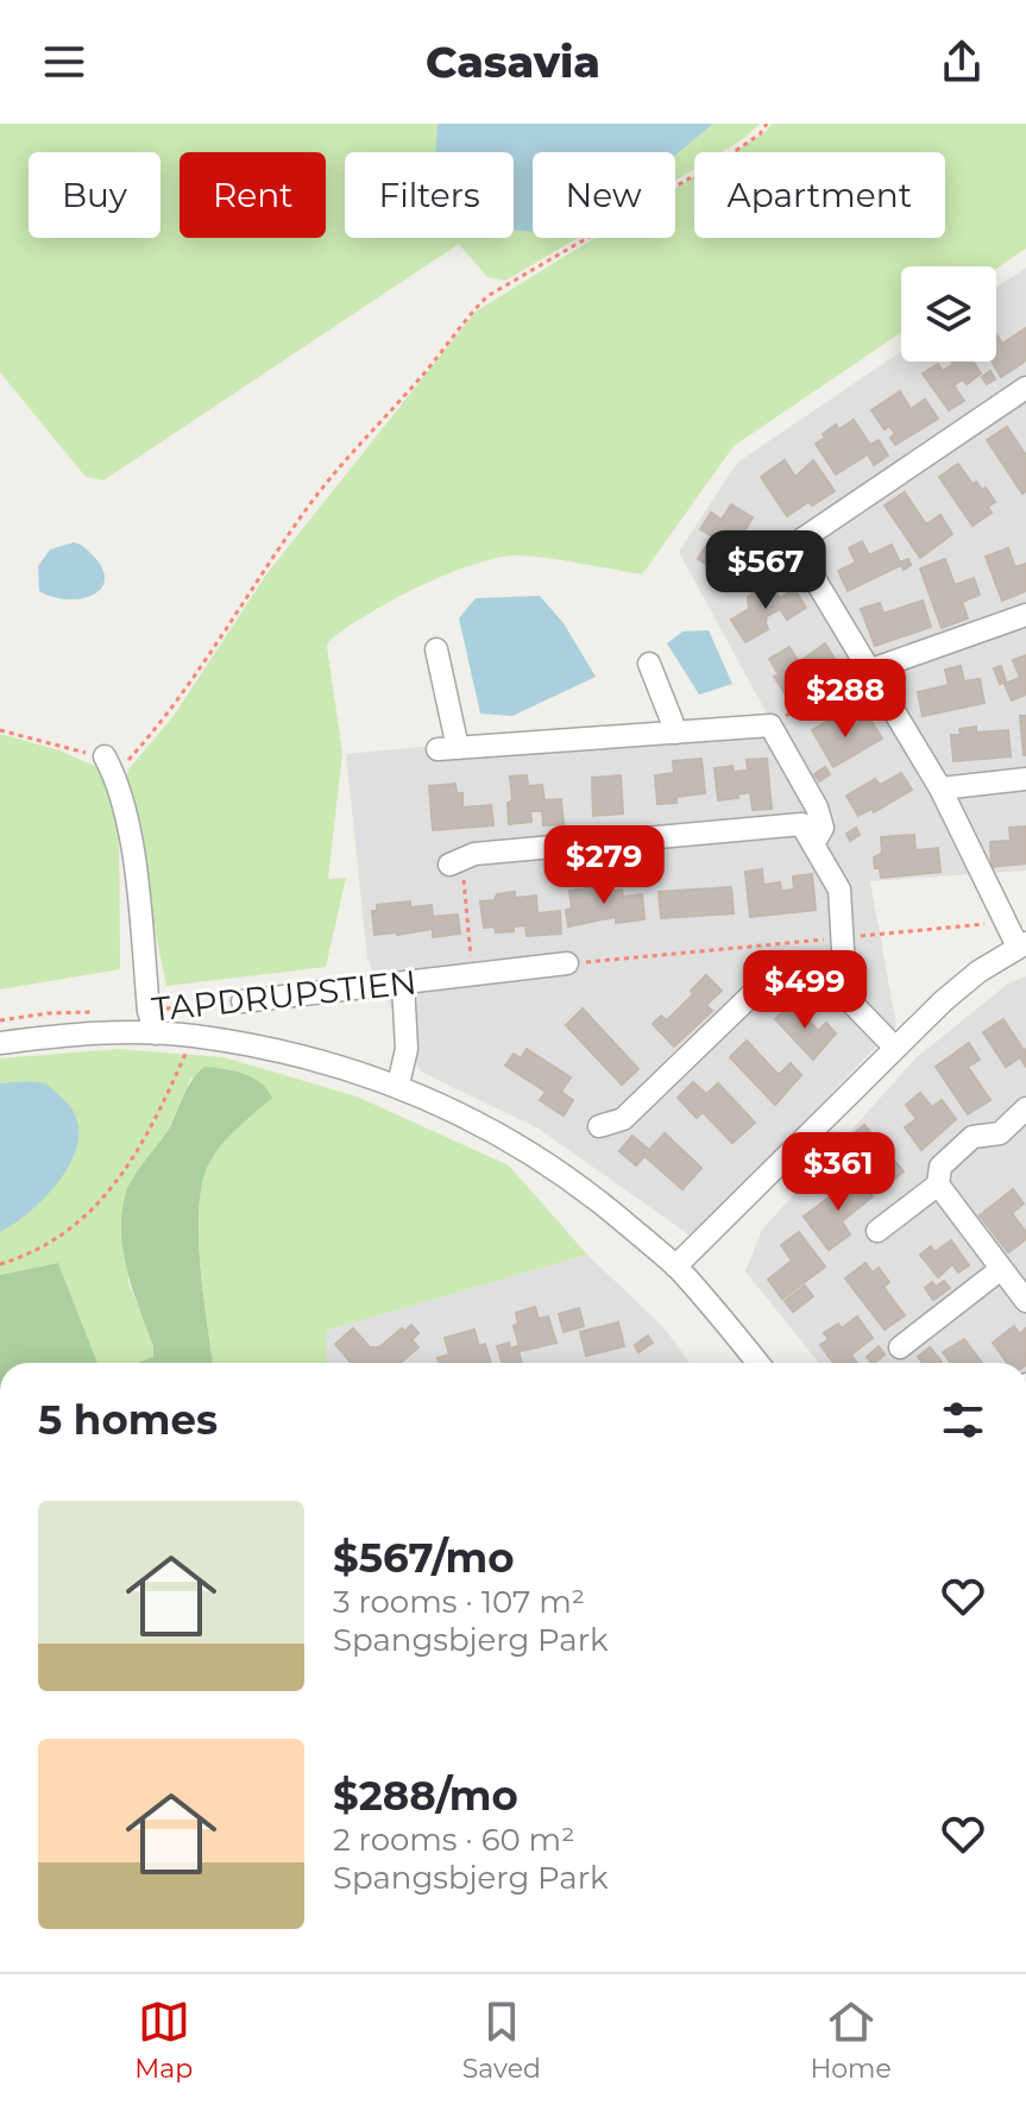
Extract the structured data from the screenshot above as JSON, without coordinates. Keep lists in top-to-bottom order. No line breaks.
{"streets":{"street":["TAPDRUPSTIEN"]},"page":{"header":"Casavia","chip":["Buy","Rent","Filters","New","Apartment"],"price":["$567","$288","$279","$499","$361"],"heading":"5 homes","list":[{"name":"$567/mo","note":"3 rooms · 107 m² · Spangsbjerg Park"},{"name":"$288/mo","note":"2 rooms · 60 m² · Spangsbjerg Park"}],"tabs":["Map","Saved","Home"]}}
